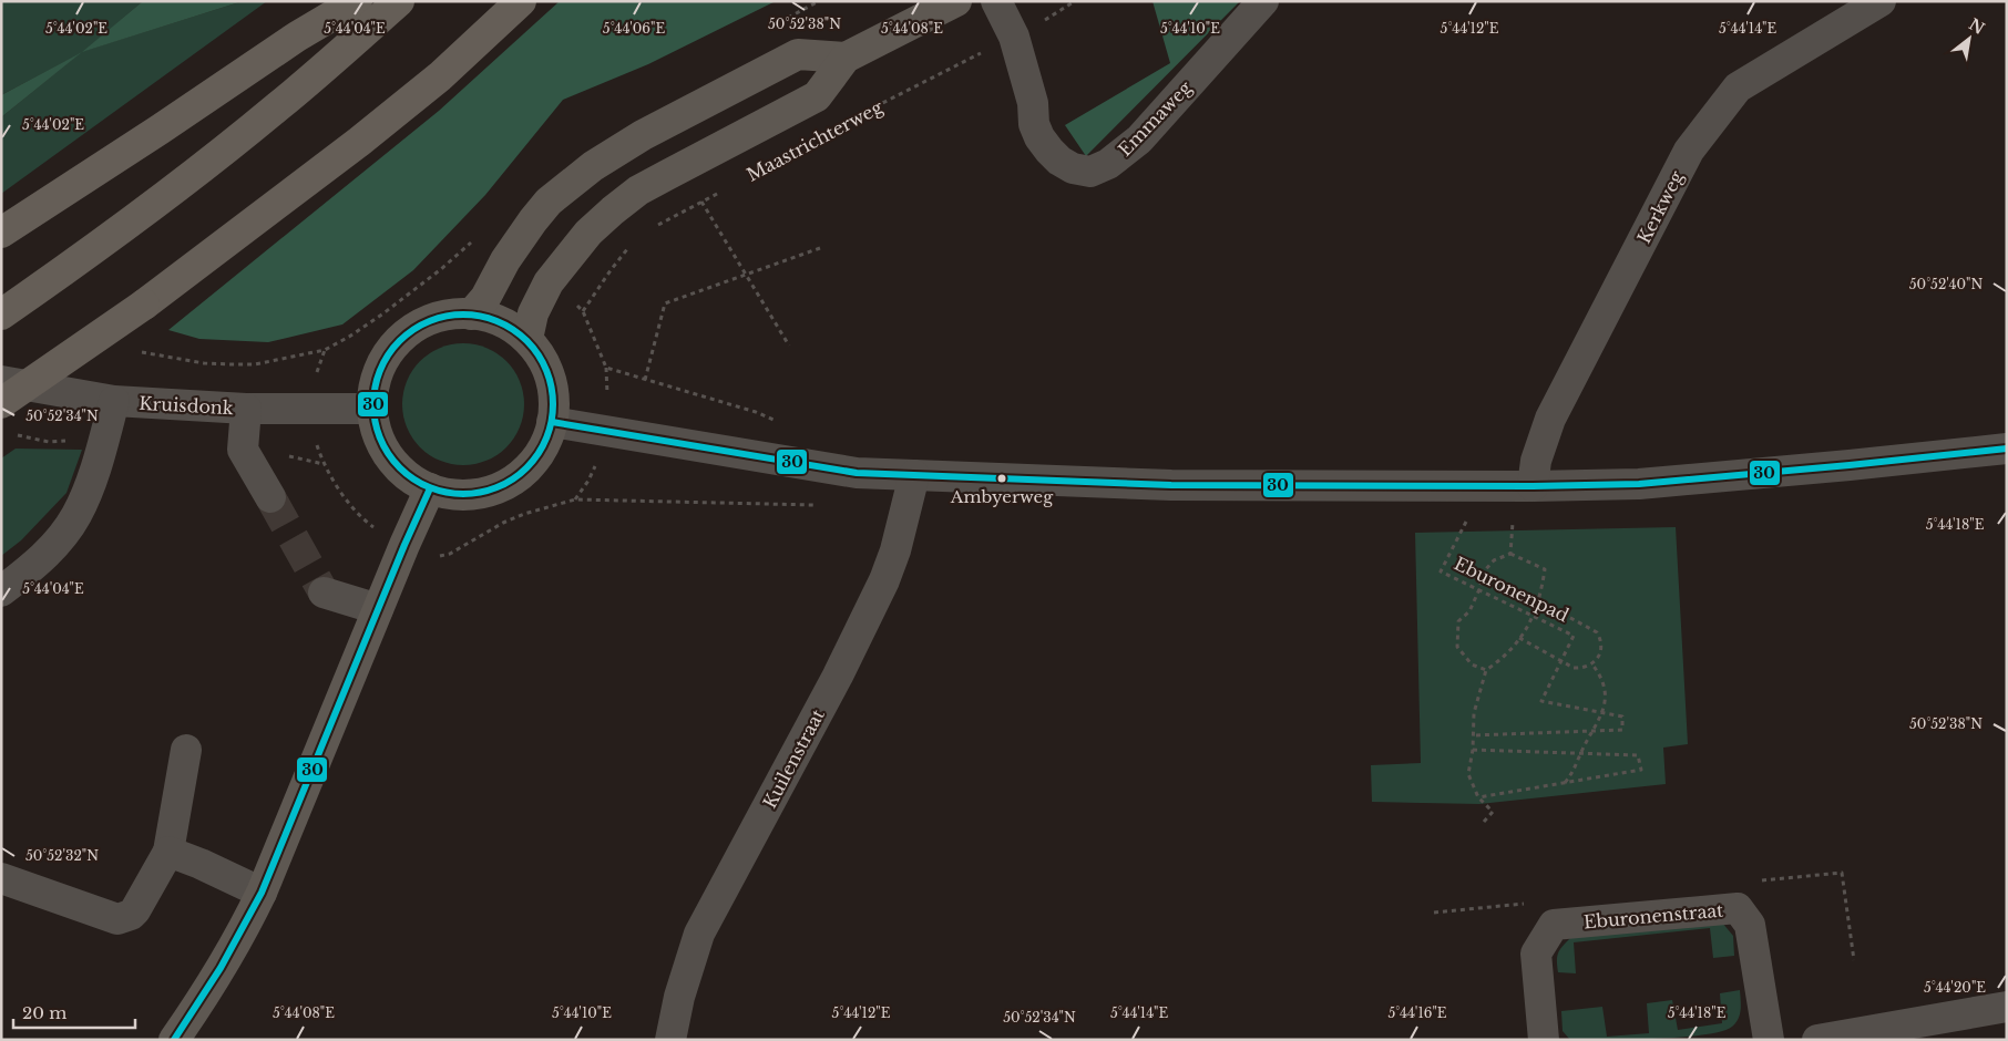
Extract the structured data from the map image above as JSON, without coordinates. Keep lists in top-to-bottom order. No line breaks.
{"streets":{"street":["Emmaweg","Kerkweg","Kruisdonk","Kuilenstraat","Eburonenstraat"],"path":["Maastrichterweg","Eburonenpad"]},"crossings":[["Emmaweg","Maastrichterweg"]],"places":["Ambyerweg"],"lines":["transit line 30"],"scale_bar":"20 m","north":"top right","coordinates":["50°52'38\"N","5°44'06\"E","5°44'10\"E","5°44'12\"E","5°44'02\"E","5°44'04\"E","5°44'08\"E","5°44'14\"E","50°52'40\"N","50°52'34\"N","5°44'18\"E","50°52'32\"N","5°44'20\"E","5°44'16\"E"]}
